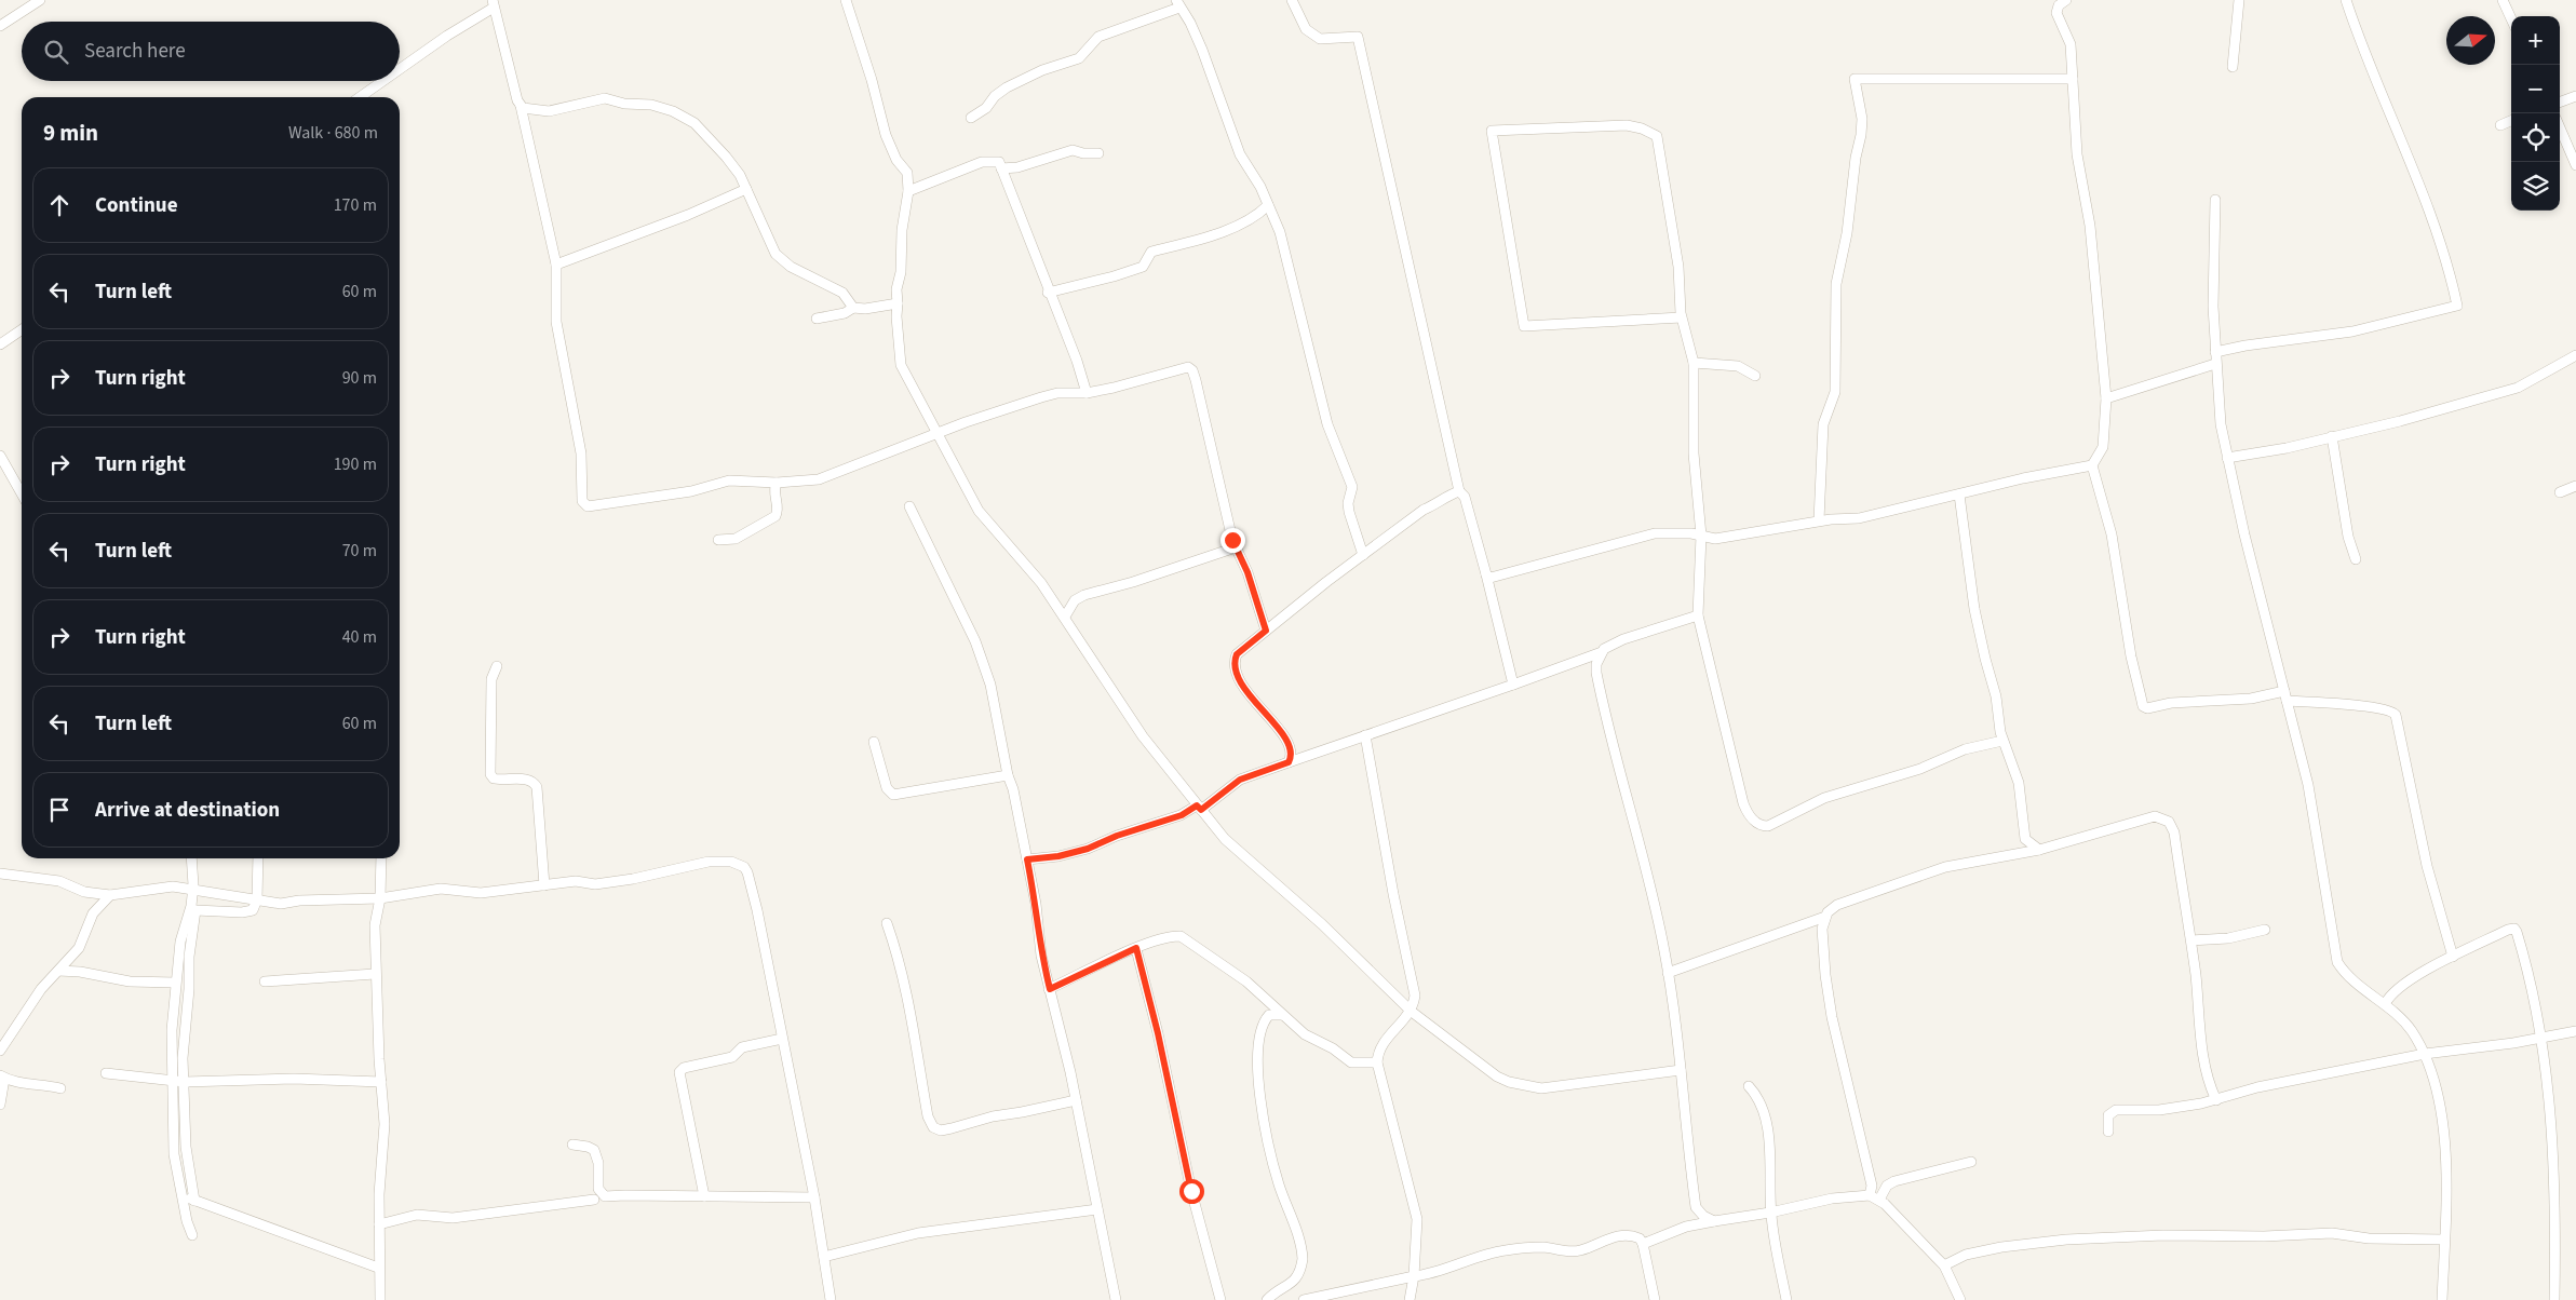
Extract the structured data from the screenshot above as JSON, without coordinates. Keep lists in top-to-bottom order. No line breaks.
{"north":"right","page":{"map_buttons":["+","−"],"search":"Search here","heading":["9 min","Walk · 680 m"],"list":[["Continue","170 m"],["Turn left","60 m"],["Turn right","90 m"],["Turn right","190 m"],["Turn left","70 m"],["Turn right","40 m"],["Turn left","60 m"],"Arrive at destination"]}}
